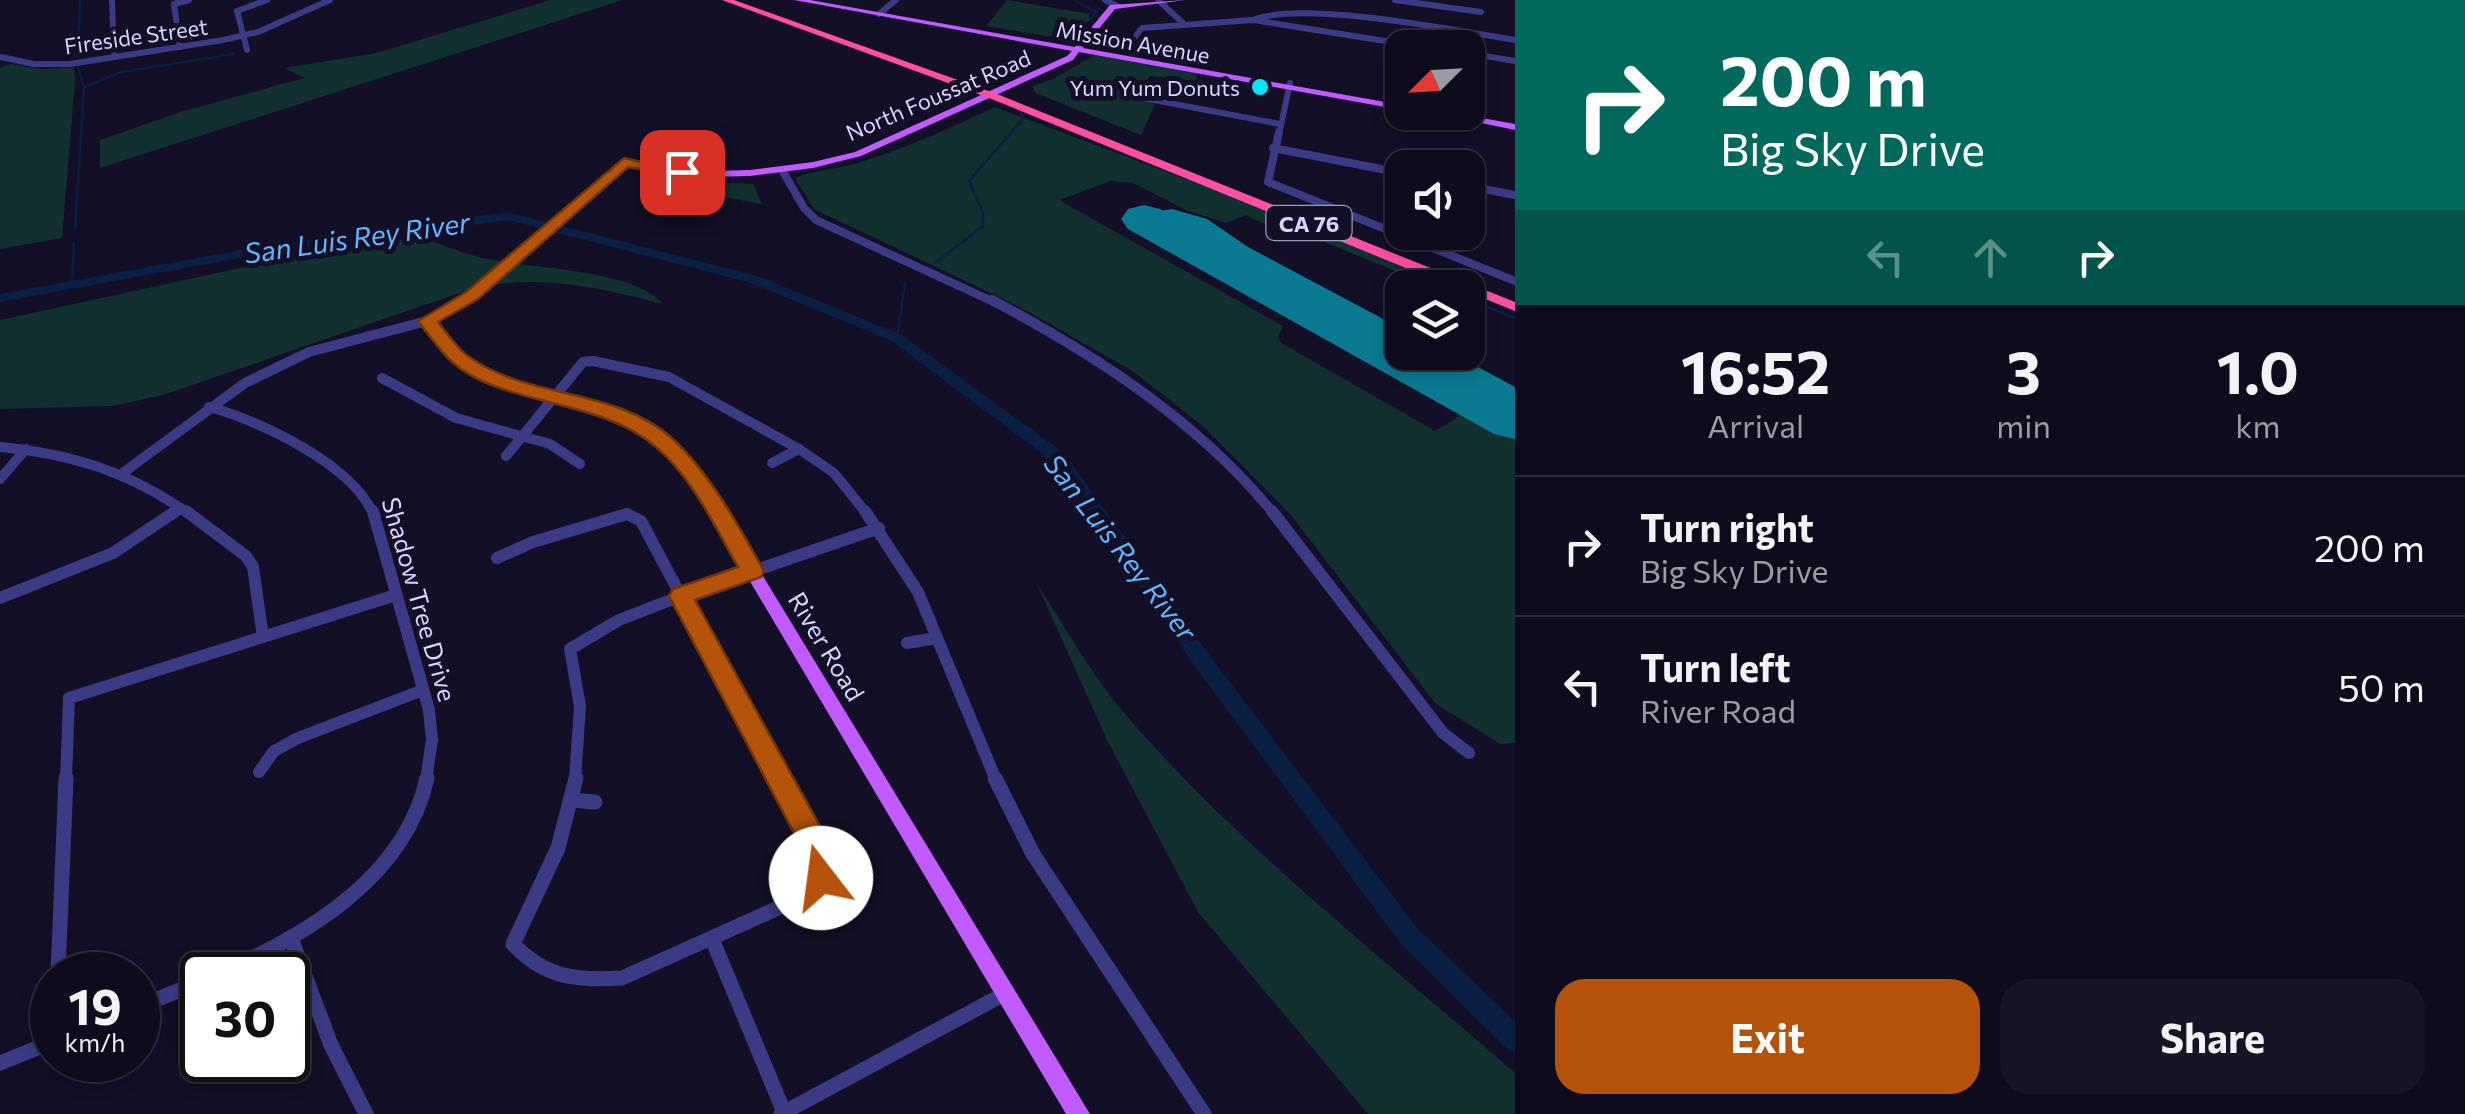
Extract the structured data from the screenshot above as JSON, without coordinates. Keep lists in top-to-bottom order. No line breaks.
{"streets":{"highway":["CA 76"],"main road":["Mission Avenue","North Foussat Road","River Road"],"street":["Fireside Street","Shadow Tree Drive"]},"crossings":[["Mission Avenue","North Foussat Road"],["North Foussat Road","CA 76"],["North Foussat Road","Shadow Tree Drive"],["North Foussat Road","River Road"]],"water":["San Luis Rey River"],"places":["Yum Yum Donuts"],"north":"bottom left","page":{"turn":["200 m","Big Sky Drive"],"eta":["16:52","Arrival","3","min","1.0","km"],"list":[{"name":"Turn right","note":"Big Sky Drive","value":"200 m"},{"name":"Turn left","note":"River Road","value":"50 m"}],"speed":"19 km/h","limit":"30","buttons":["Exit","Share"]}}
